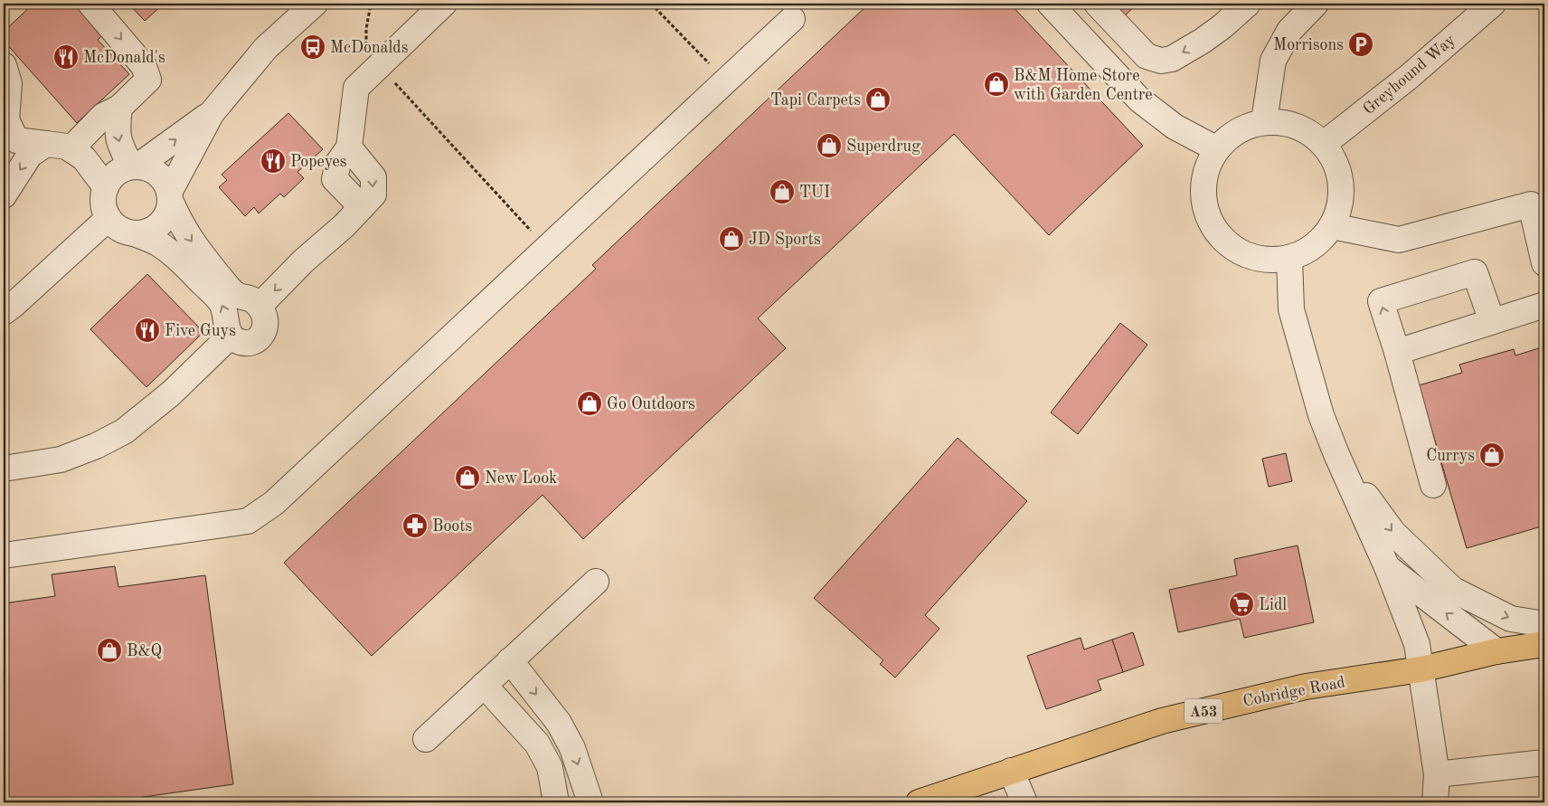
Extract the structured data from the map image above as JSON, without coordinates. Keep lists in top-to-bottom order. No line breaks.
{"streets":{"highway":["Cobridge Road","A53"],"street":["Greyhound Way"]},"places":{"parking":["Morrisons"],"bus stop":["McDonalds"],"restaurant":["McDonald's","Popeyes","Five Guys"],"shop":["B&M Home Store with Garden Centre","Tapi Carpets","Superdrug","TUI","JD Sports","Go Outdoors","Currys","New Look","B&Q"],"pharmacy":["Boots"],"supermarket":["Lidl"]}}
